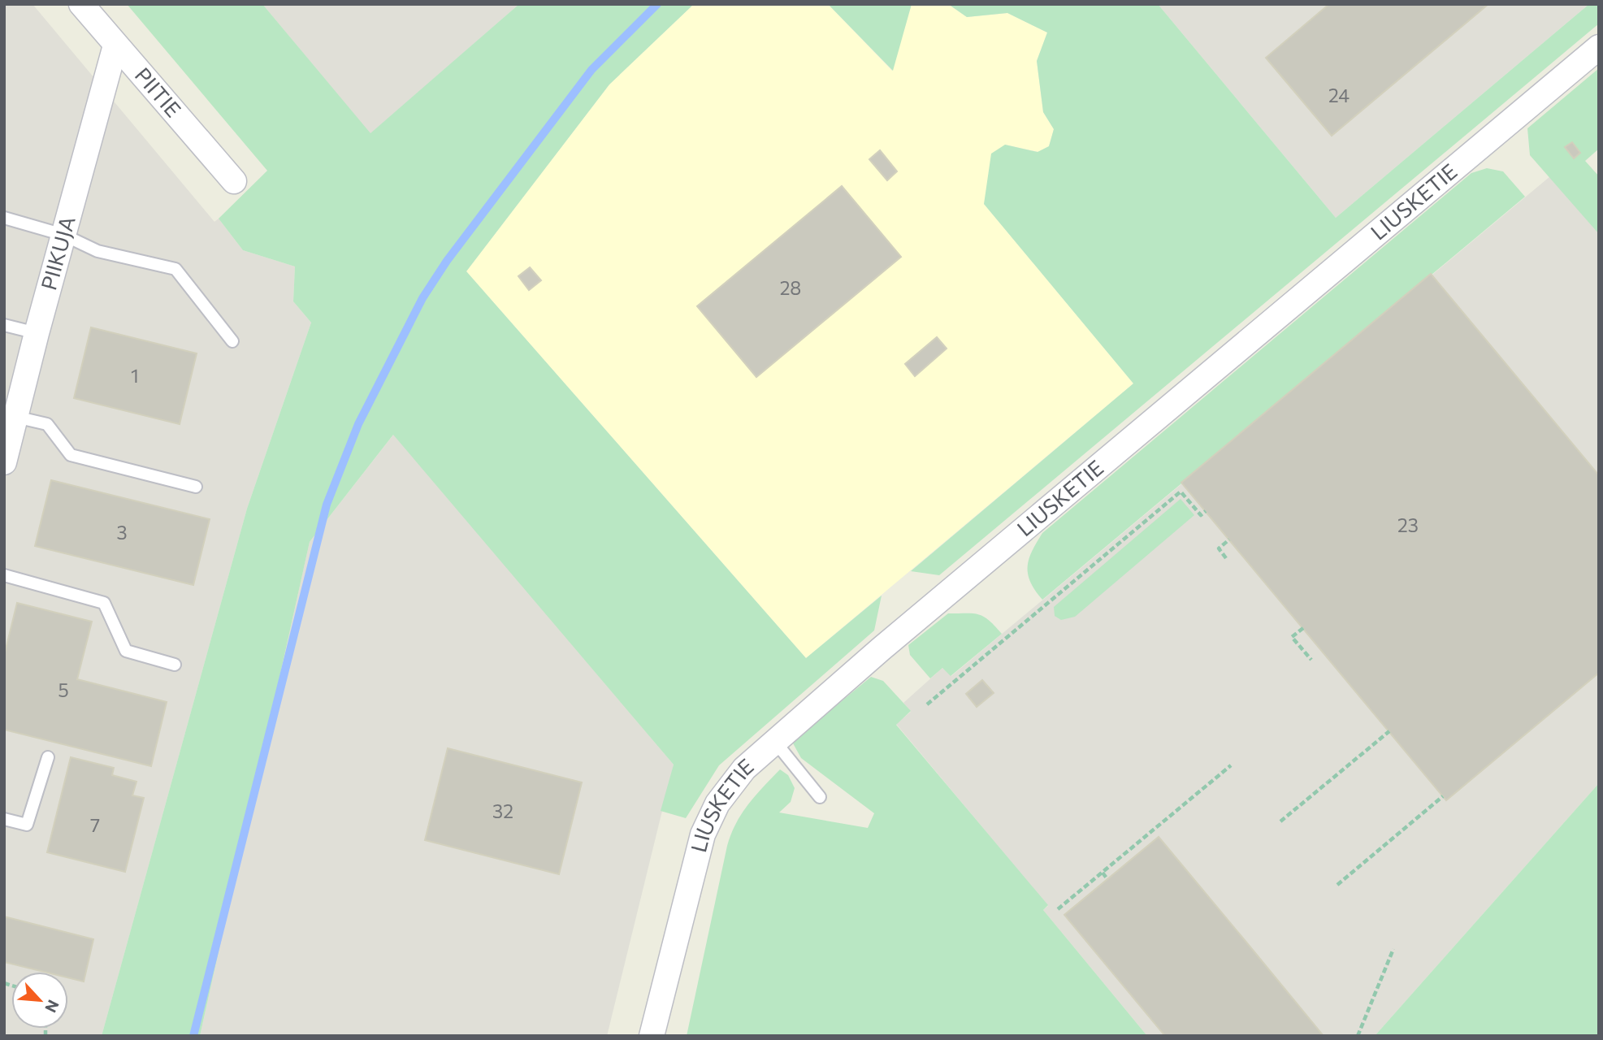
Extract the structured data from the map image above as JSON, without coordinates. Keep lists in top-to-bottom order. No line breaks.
{"streets":{"street":["PIITIE","LIUSKETIE","PIIKUJA"]},"crossings":[["PIITIE","PIIKUJA"]],"house_numbers":["24","28","1","23","3","5","32","7"],"north":"bottom right"}
